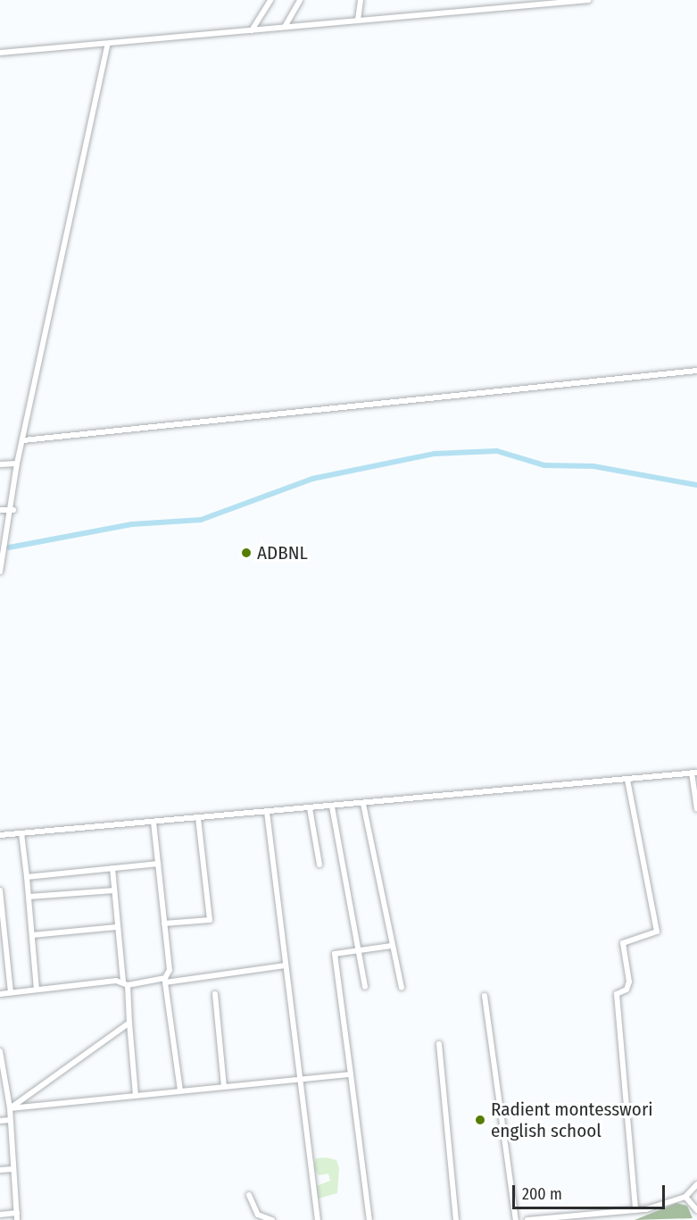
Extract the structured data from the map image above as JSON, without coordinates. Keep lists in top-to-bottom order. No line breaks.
{"places":["ADBNL","Radient montesswori english school"],"scale_bar":"200 m"}
